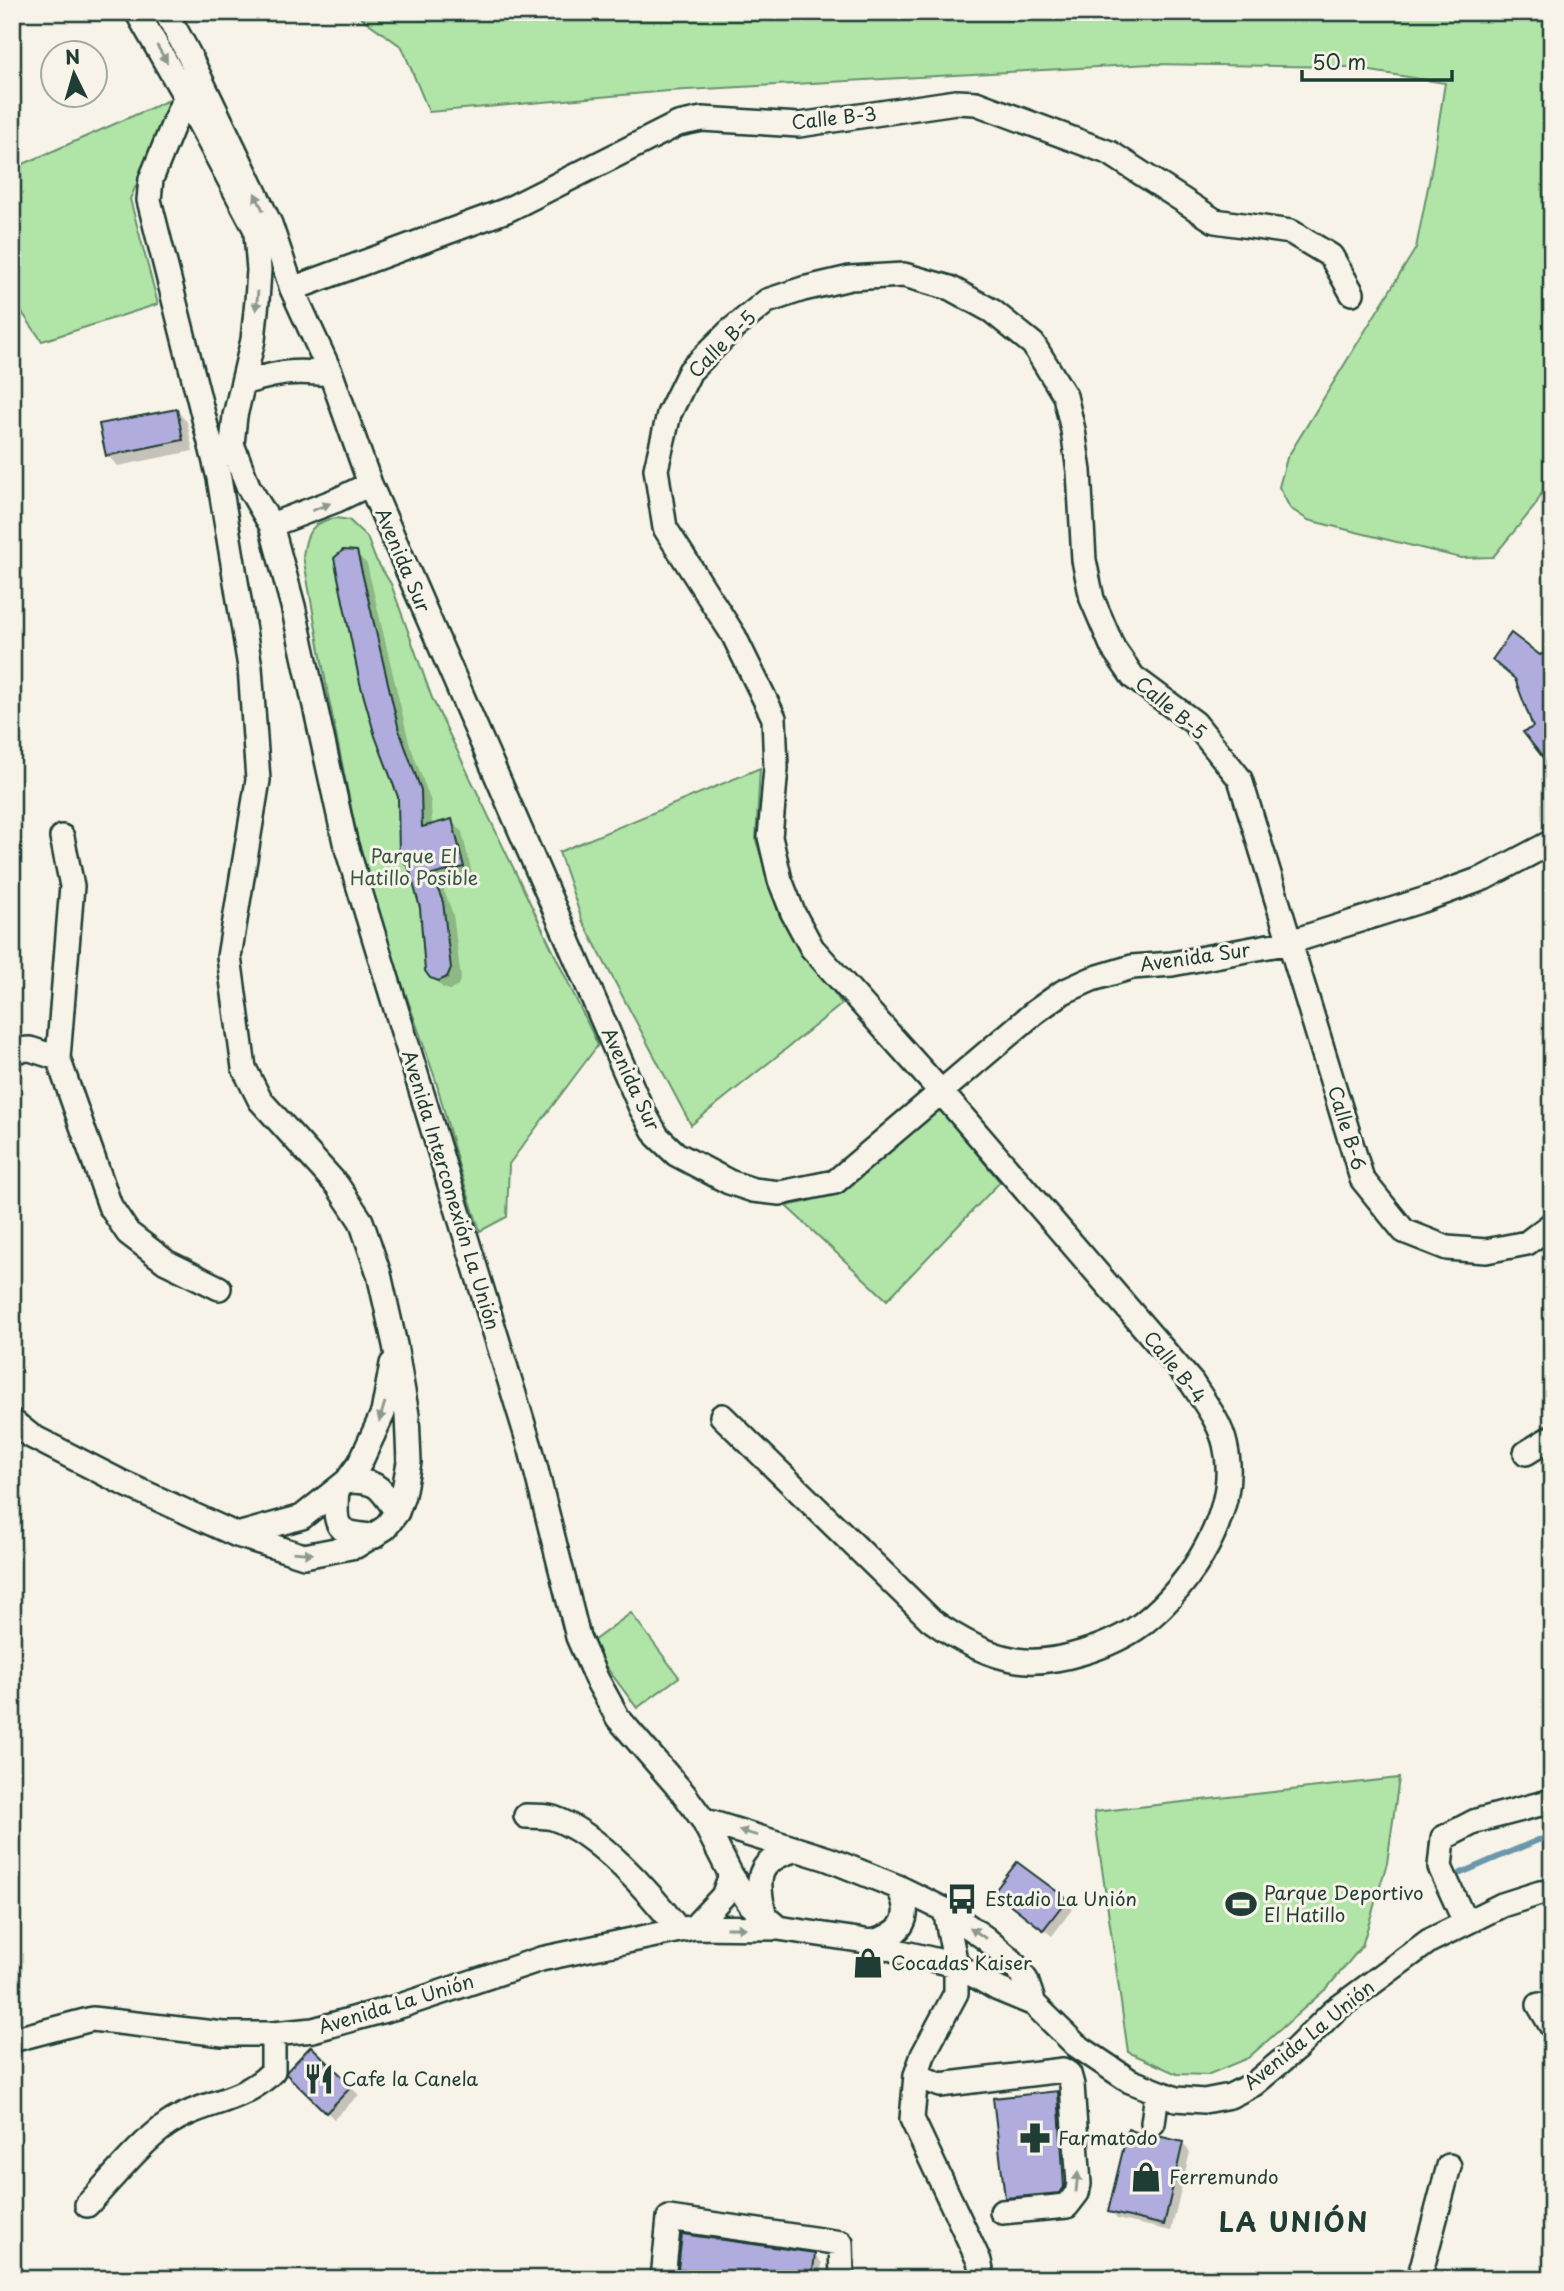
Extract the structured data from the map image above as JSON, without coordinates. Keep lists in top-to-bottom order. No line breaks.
{"streets":{"street":["Calle B-3","Calle B-5","Avenida Sur","Calle B-6","Avenida Interconexión La Unión","Calle B-4","Avenida La Unión"]},"crossings":[["Calle B-3","Avenida Sur"],["Calle B-5","Avenida Sur"],["Calle B-5","Calle B-6"],["Calle B-5","Calle B-4"],["Avenida Sur","Calle B-6"],["Avenida Sur","Avenida Interconexión La Unión"],["Avenida Sur","Calle B-4"],["Avenida Interconexión La Unión","Avenida La Unión"]],"districts":["LA UNIÓN"],"parks":["Parque El Hatillo Posible"],"places":{"bus stop":["Estadio La Unión"],"sports":["Parque Deportivo El Hatillo"],"shop":["Cocadas Kaiser","Ferremundo"],"restaurant":["Cafe la Canela"],"pharmacy":["Farmatodo"]},"scale_bar":"50 m","north":"top"}
